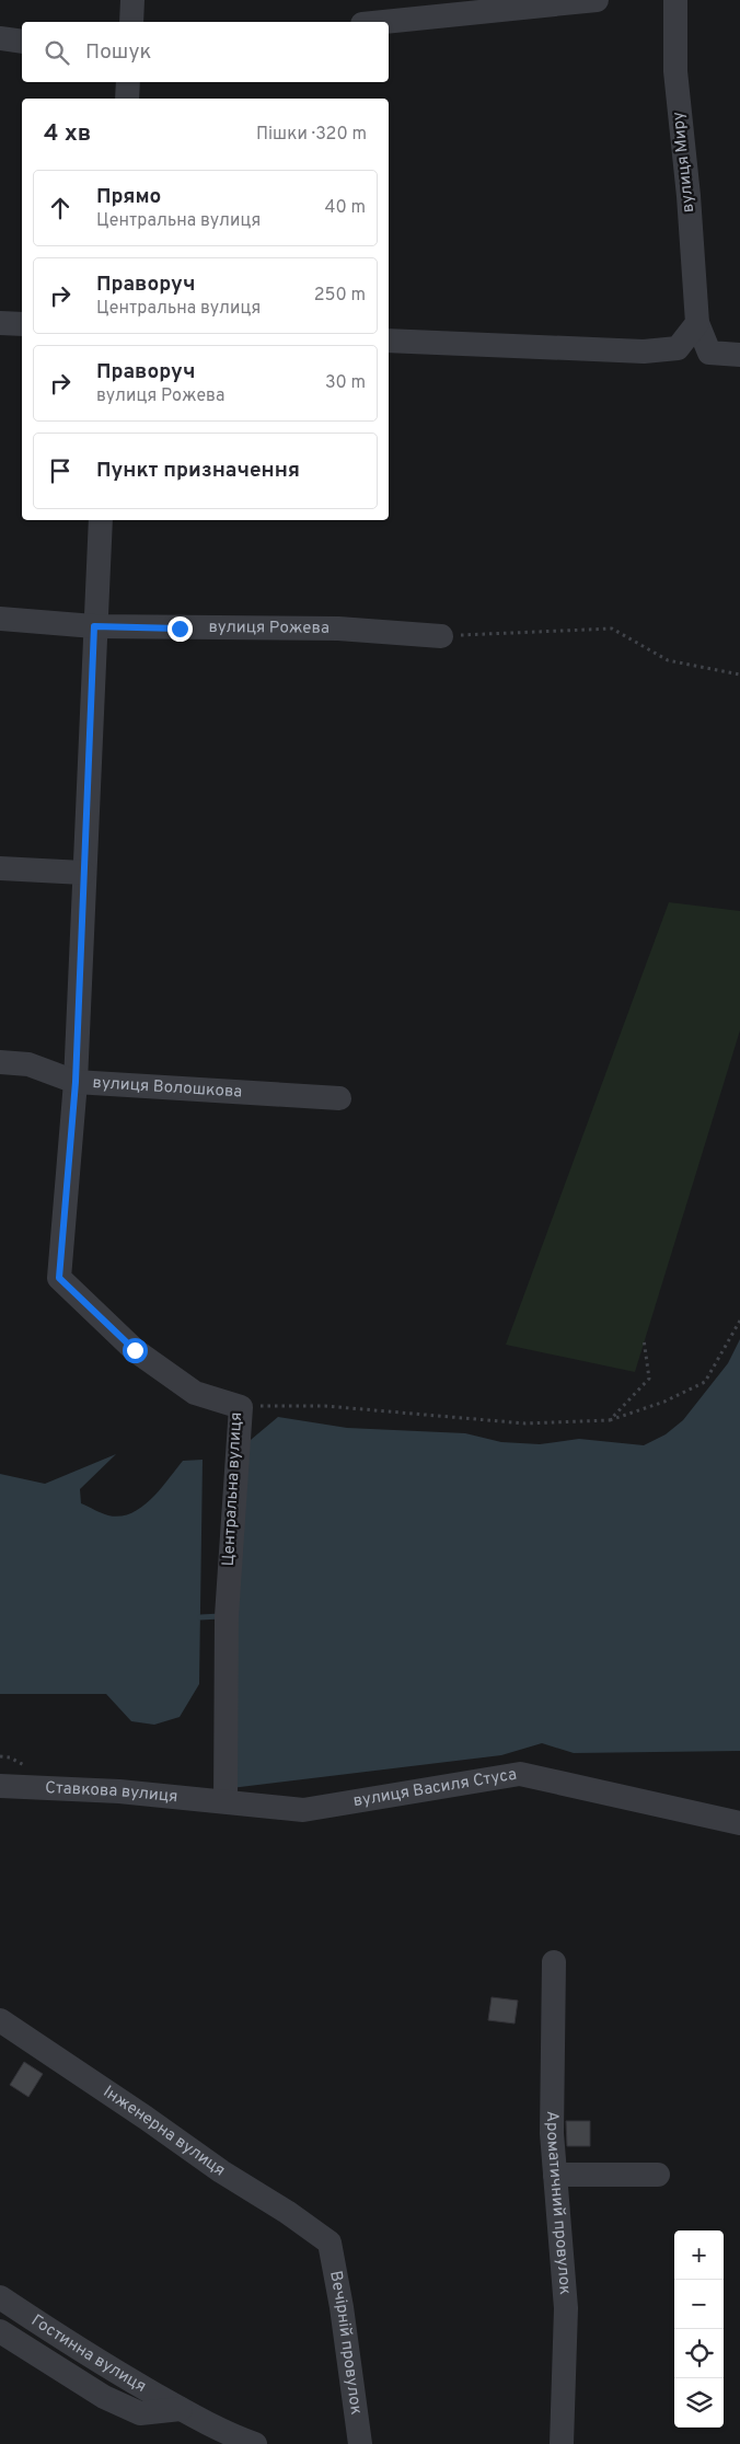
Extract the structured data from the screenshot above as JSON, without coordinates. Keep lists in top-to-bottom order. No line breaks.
{"streets":{"street":["вулиця Миру","вулиця Рожева","вулиця Волошкова","Центральна вулиця","вулиця Василя Стуса","Ставкова вулиця","Інженерна вулиця","Ароматичний провулок","Вечірній провулок","Гостинна вулиця"]},"crossings":[["вулиця Рожева","Центральна вулиця"],["вулиця Волошкова","Центральна вулиця"],["Центральна вулиця","вулиця Василя Стуса"],["Центральна вулиця","Ставкова вулиця"],["вулиця Василя Стуса","Ставкова вулиця"],["Інженерна вулиця","Вечірній провулок"]],"page":{"search":"Пошук","heading":["4 хв","Пішки · 320 m"],"list":[["Прямо","Центральна вулиця","40 m"],["Праворуч","Центральна вулиця","250 m"],["Праворуч","вулиця Рожева","30 m"],"Пункт призначення"],"map_buttons":["+","−"]}}
